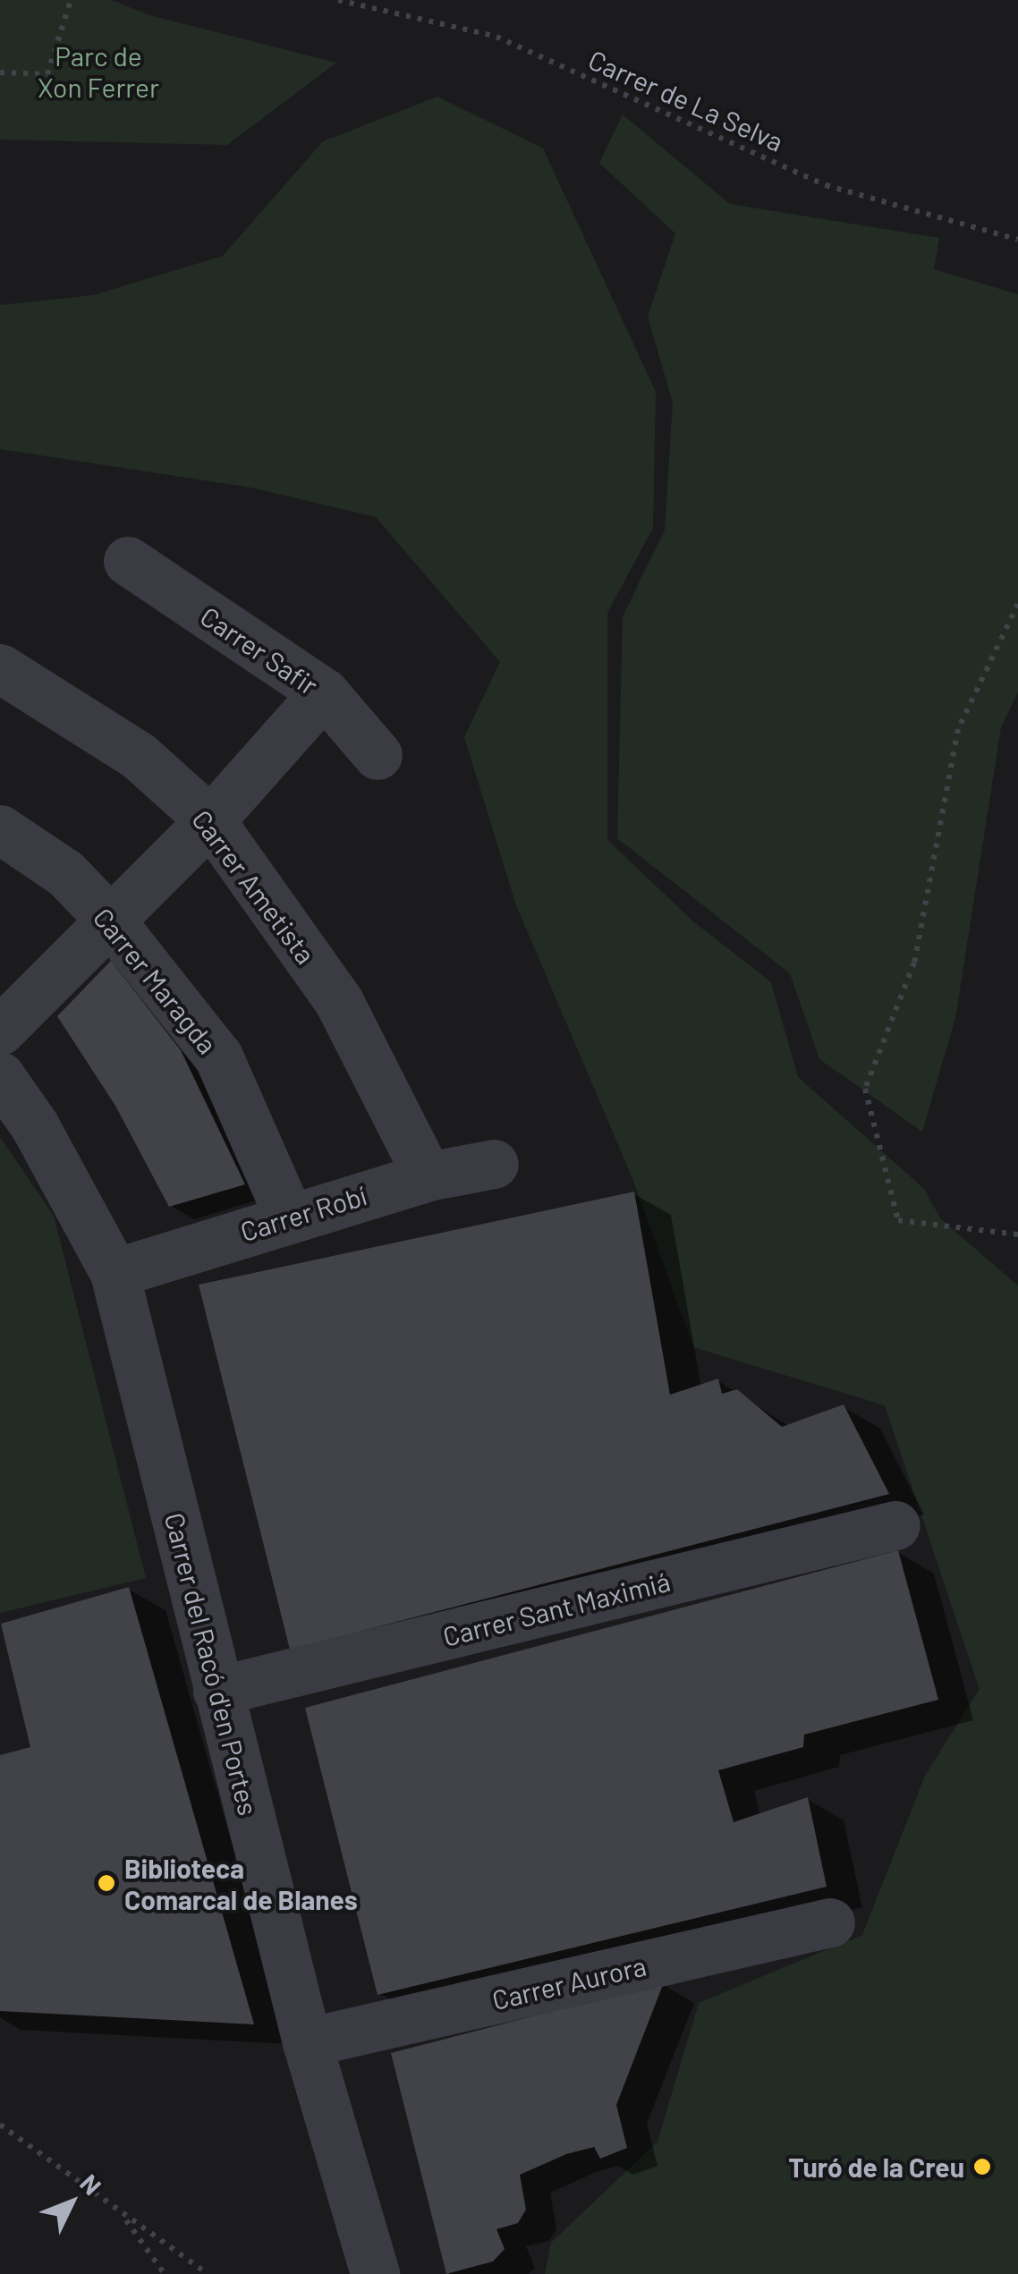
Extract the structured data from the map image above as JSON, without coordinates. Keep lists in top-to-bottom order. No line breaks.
{"streets":{"street":["Carrer Safir","Carrer Ametista","Carrer Maragda","Carrer Robí","Carrer Sant Maximiá","Carrer del Racó d'en Portes","Carrer Aurora"],"path":["Carrer de La Selva"]},"crossings":[["Carrer Ametista","Carrer Robí"],["Carrer Maragda","Carrer Robí"],["Carrer Robí","Carrer del Racó d'en Portes"],["Carrer Sant Maximiá","Carrer del Racó d'en Portes"],["Carrer del Racó d'en Portes","Carrer Aurora"]],"parks":["Parc de Xon Ferrer"],"places":["Biblioteca Comarcal de Blanes","Turó de la Creu"],"north":"top right"}
